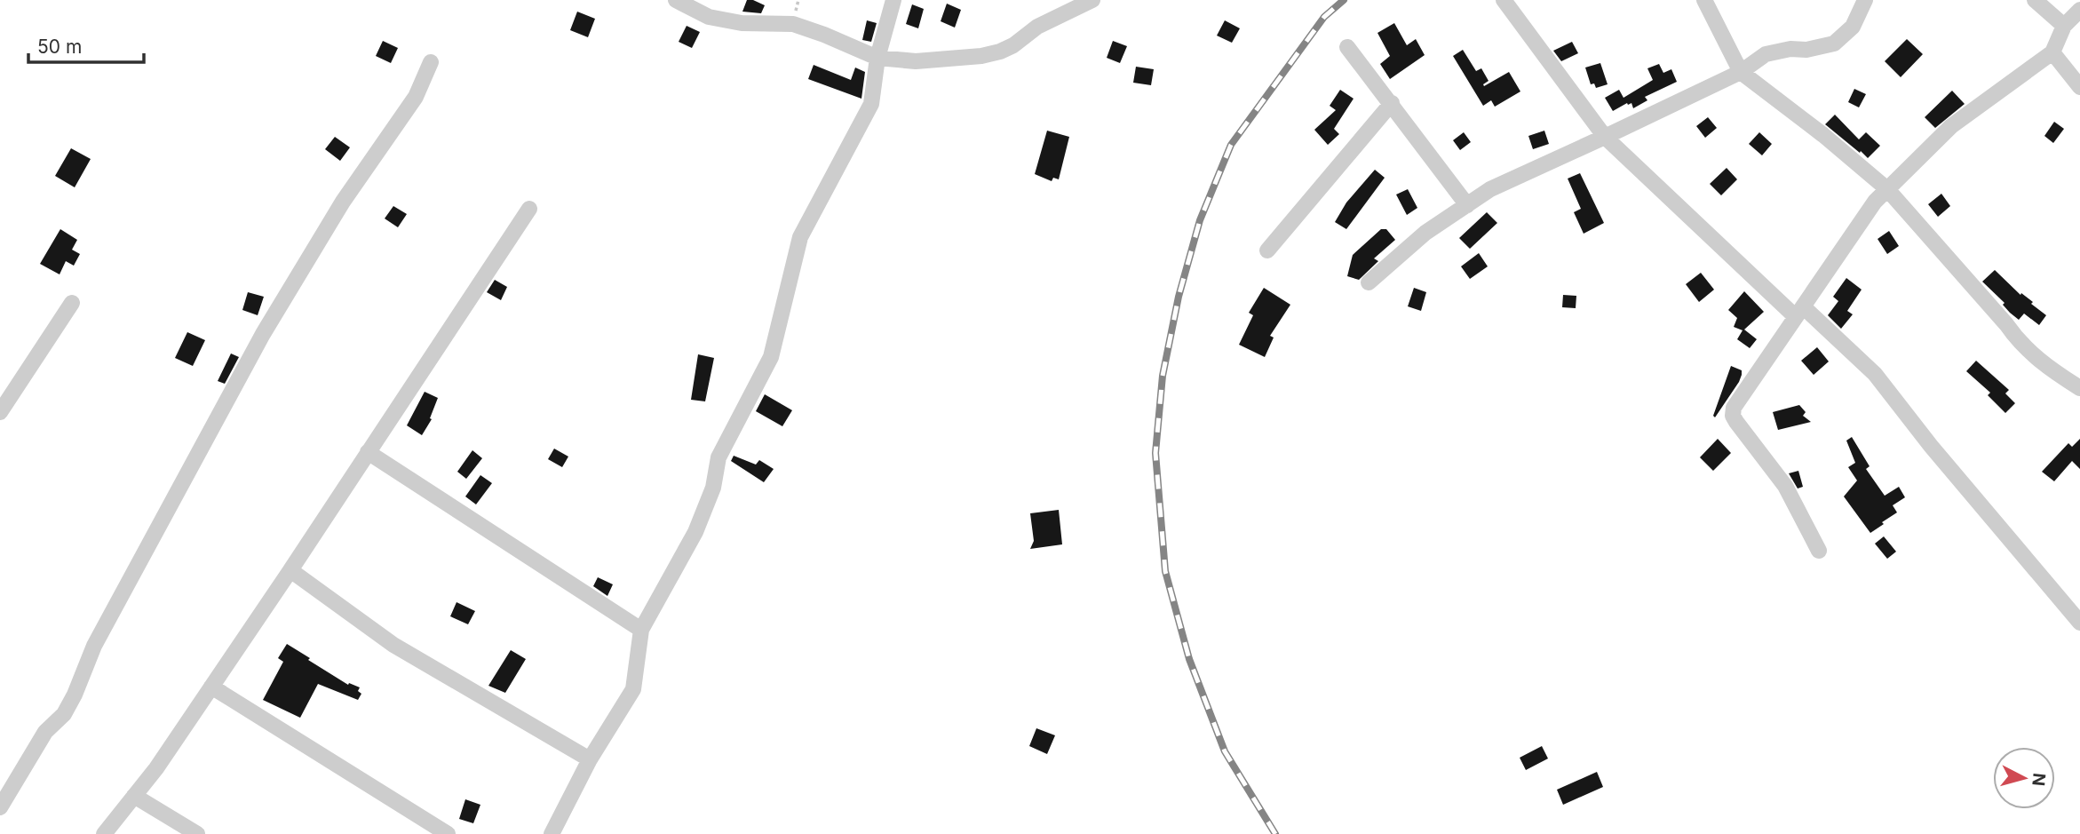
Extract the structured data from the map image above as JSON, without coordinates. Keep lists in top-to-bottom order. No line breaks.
{"scale_bar":"50 m","north":"right"}
